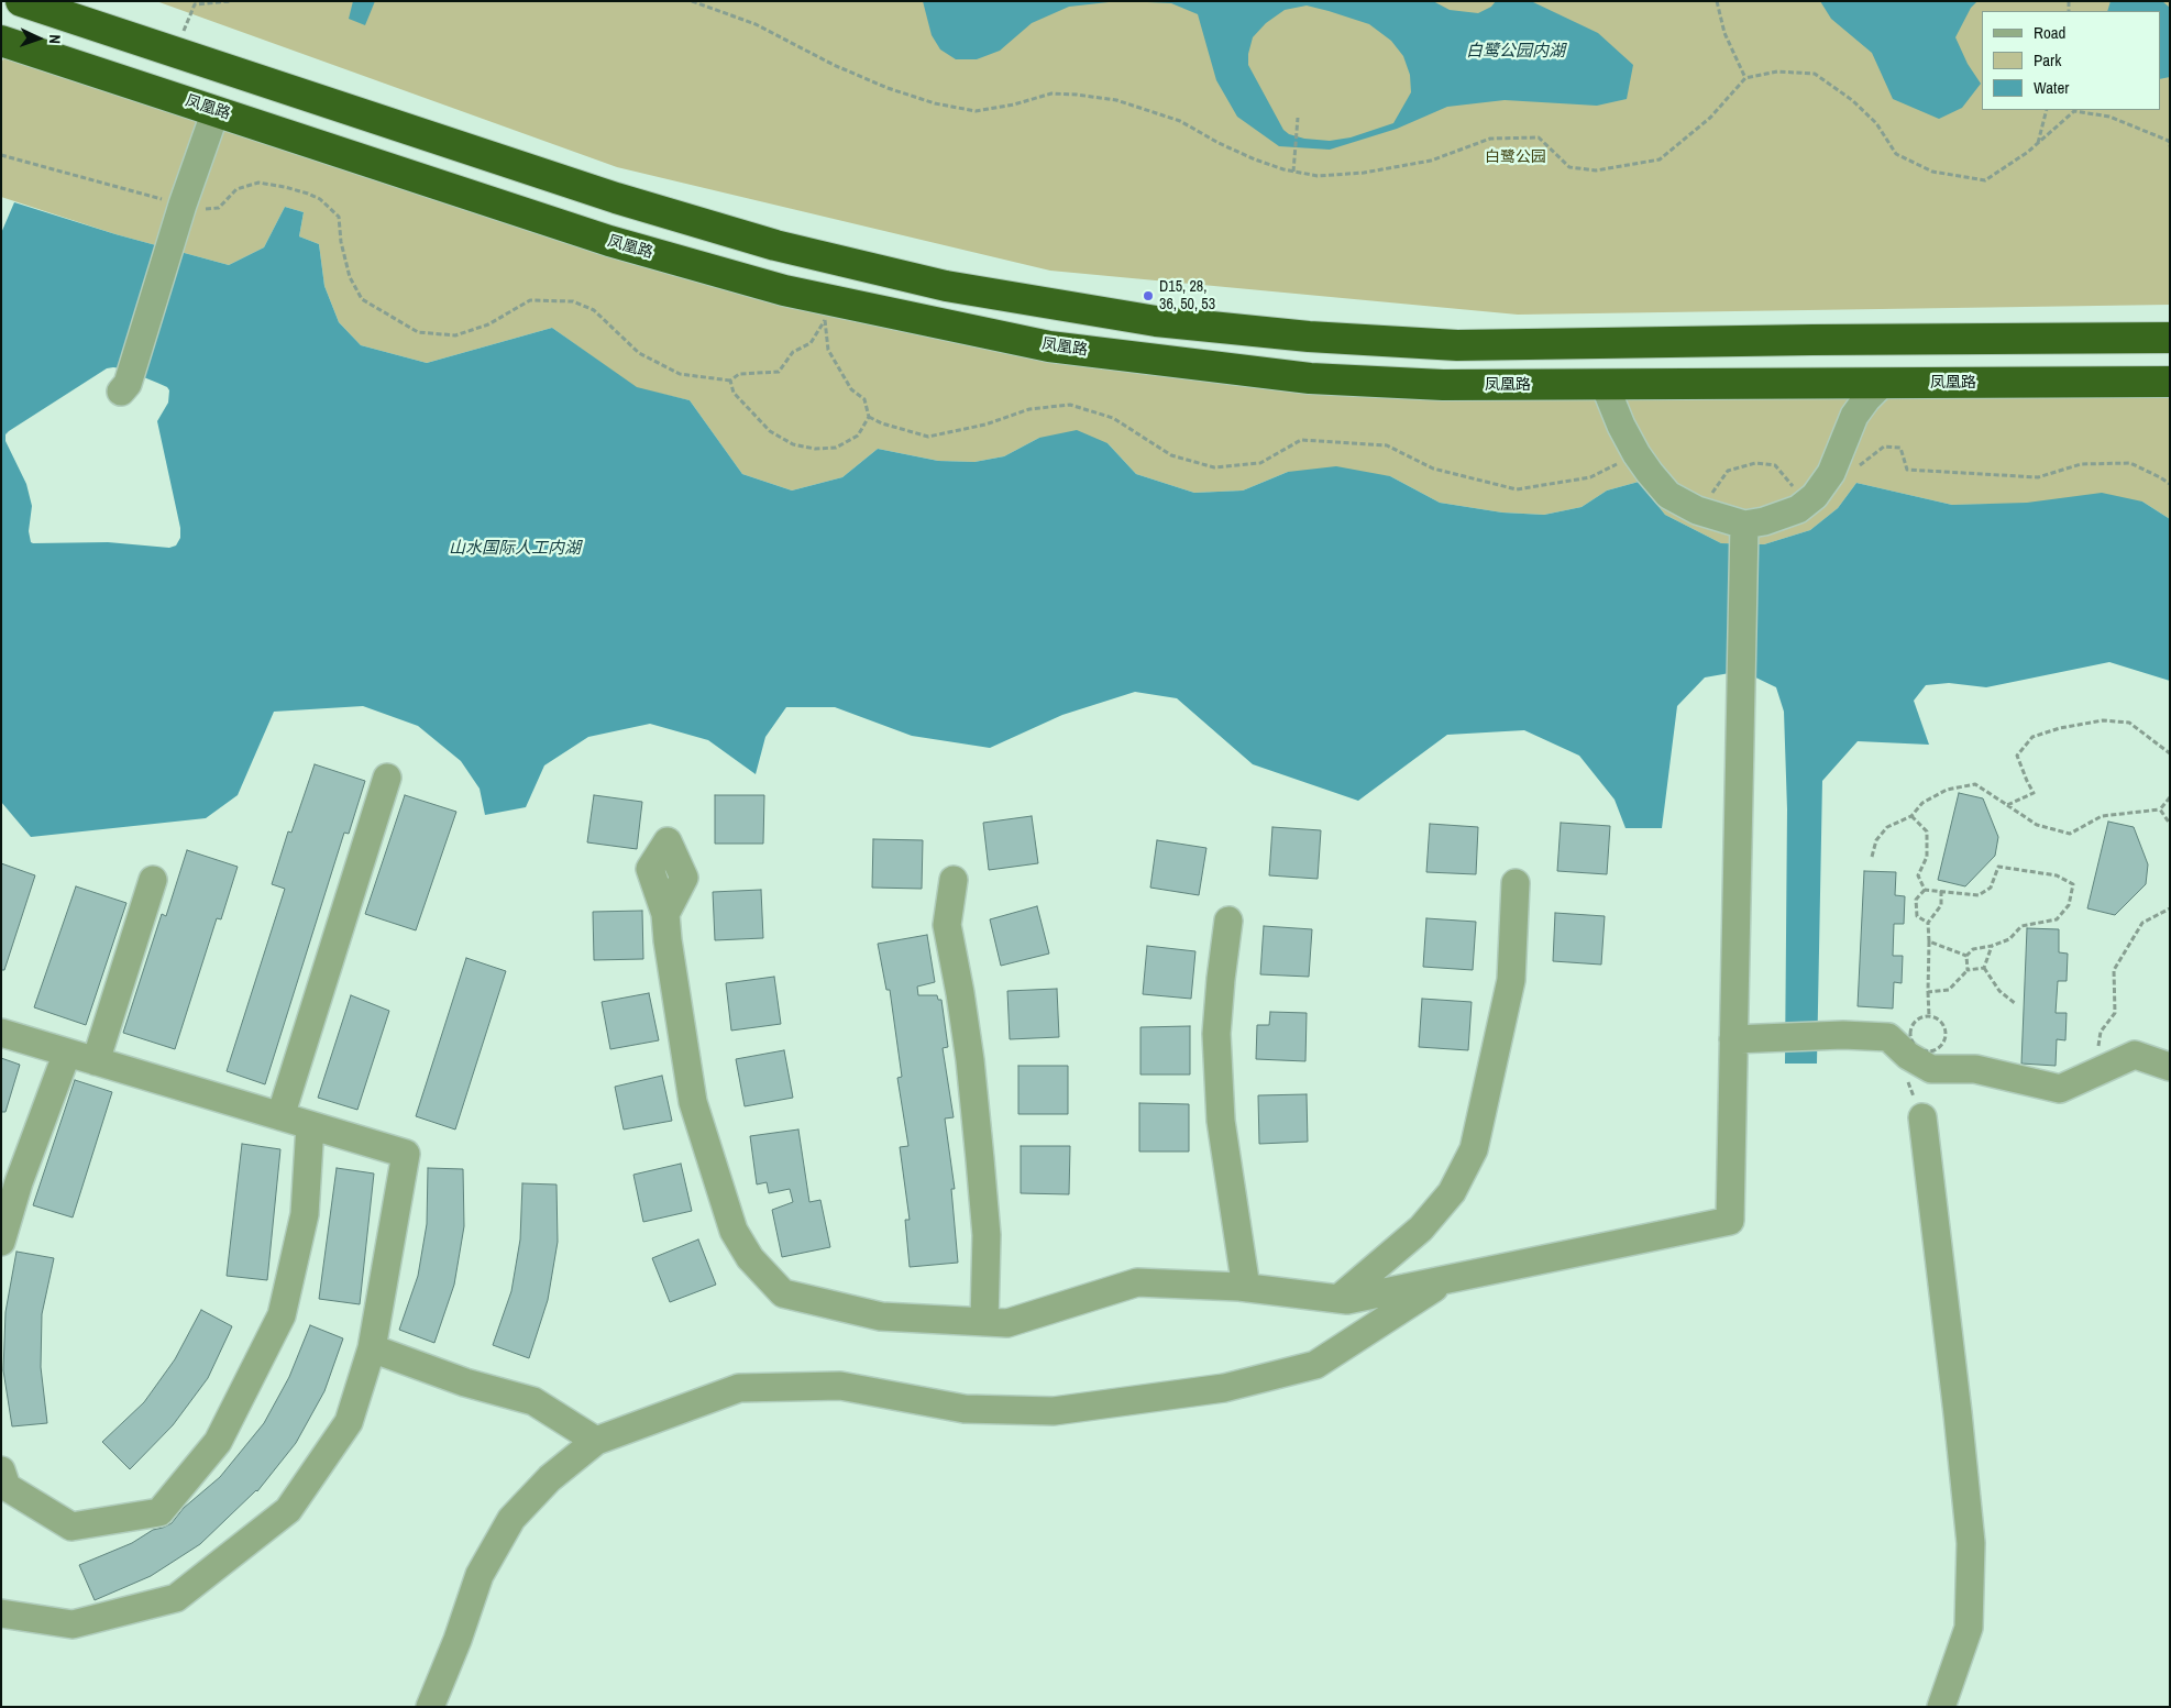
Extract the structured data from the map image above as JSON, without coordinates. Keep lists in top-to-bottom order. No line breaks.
{"streets":{"highway":["凤凰路"]},"water":["白鹭公园内湖","山水国际人工内湖"],"parks":["白鹭公园"],"places":["D15, 28, 36, 50, 53"],"legend":["Road","Park","Water"],"north":"right"}
